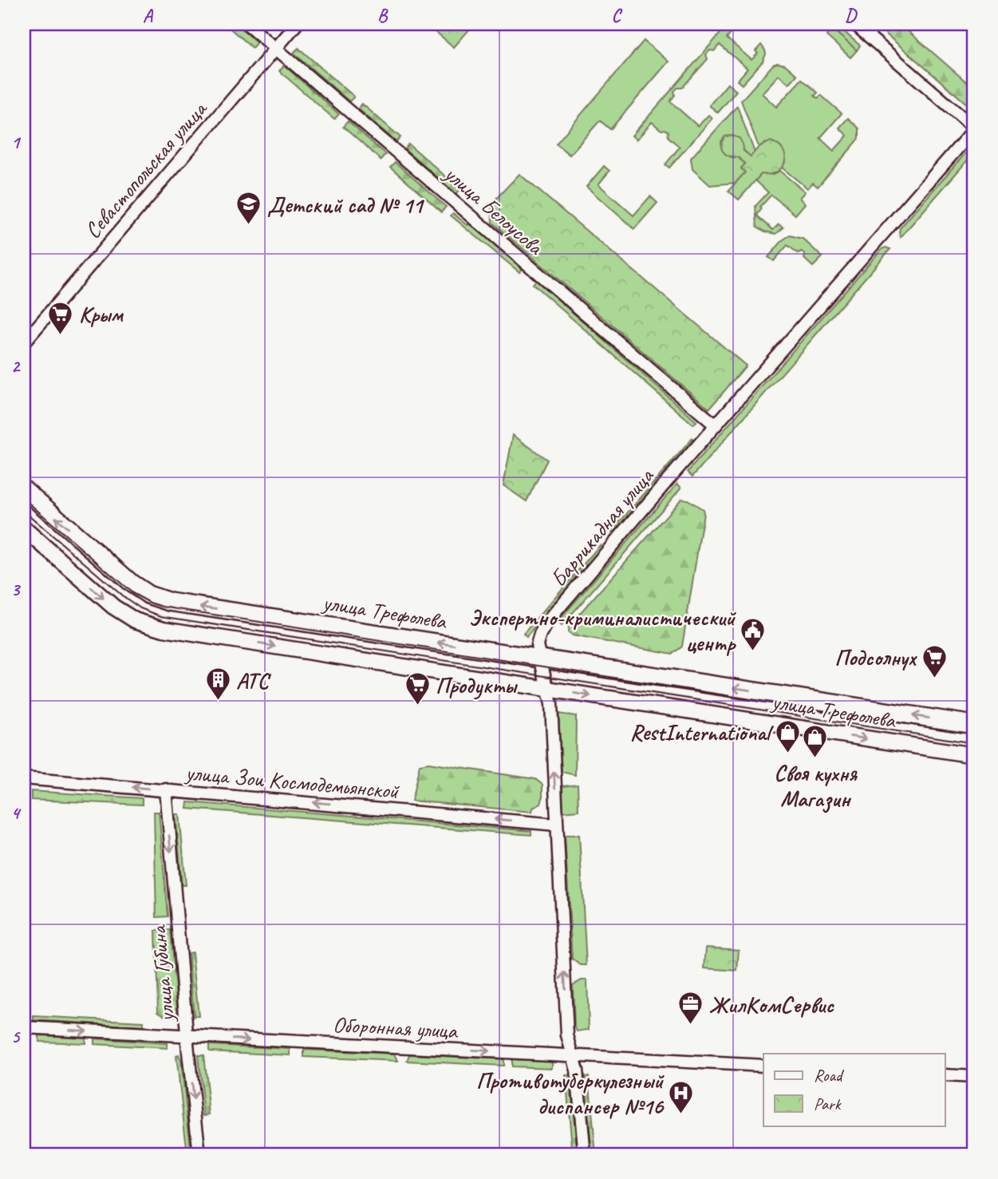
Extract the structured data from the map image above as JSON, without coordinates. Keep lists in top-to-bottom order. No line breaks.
{"streets":{"main road":["улица Трефолева"],"street":["Севастопольская улица","улица Белоусова","Баррикадная улица","улица Зои Космодемьянской","улица Губина","Оборонная улица"]},"crossings":[["Севастопольская улица","улица Белоусова"],["улица Белоусова","Баррикадная улица"],["Баррикадная улица","улица Трефолева"],["Баррикадная улица","улица Зои Космодемьянской"],["Баррикадная улица","Оборонная улица"],["улица Зои Космодемьянской","улица Губина"],["улица Губина","Оборонная улица"]],"one_way":["улица Зои Космодемьянской","улица Губина","Оборонная улица"],"places":{"school or university":["Детский сад № 11"],"supermarket":["Крым","Подсолнух","Продукты"],"public building":["Экспертно-криминалистический центр"],"building":["АТС"],"shop":["RestInternational","Своя кухня Магазин"],"office":["ЖилКомСервис"],"hospital":["Противотуберкулезный диспансер №16"]},"legend":["Road","Park"],"grid":{"columns":["A","B","C","D"],"rows":["1","2","3","4","5"]}}
